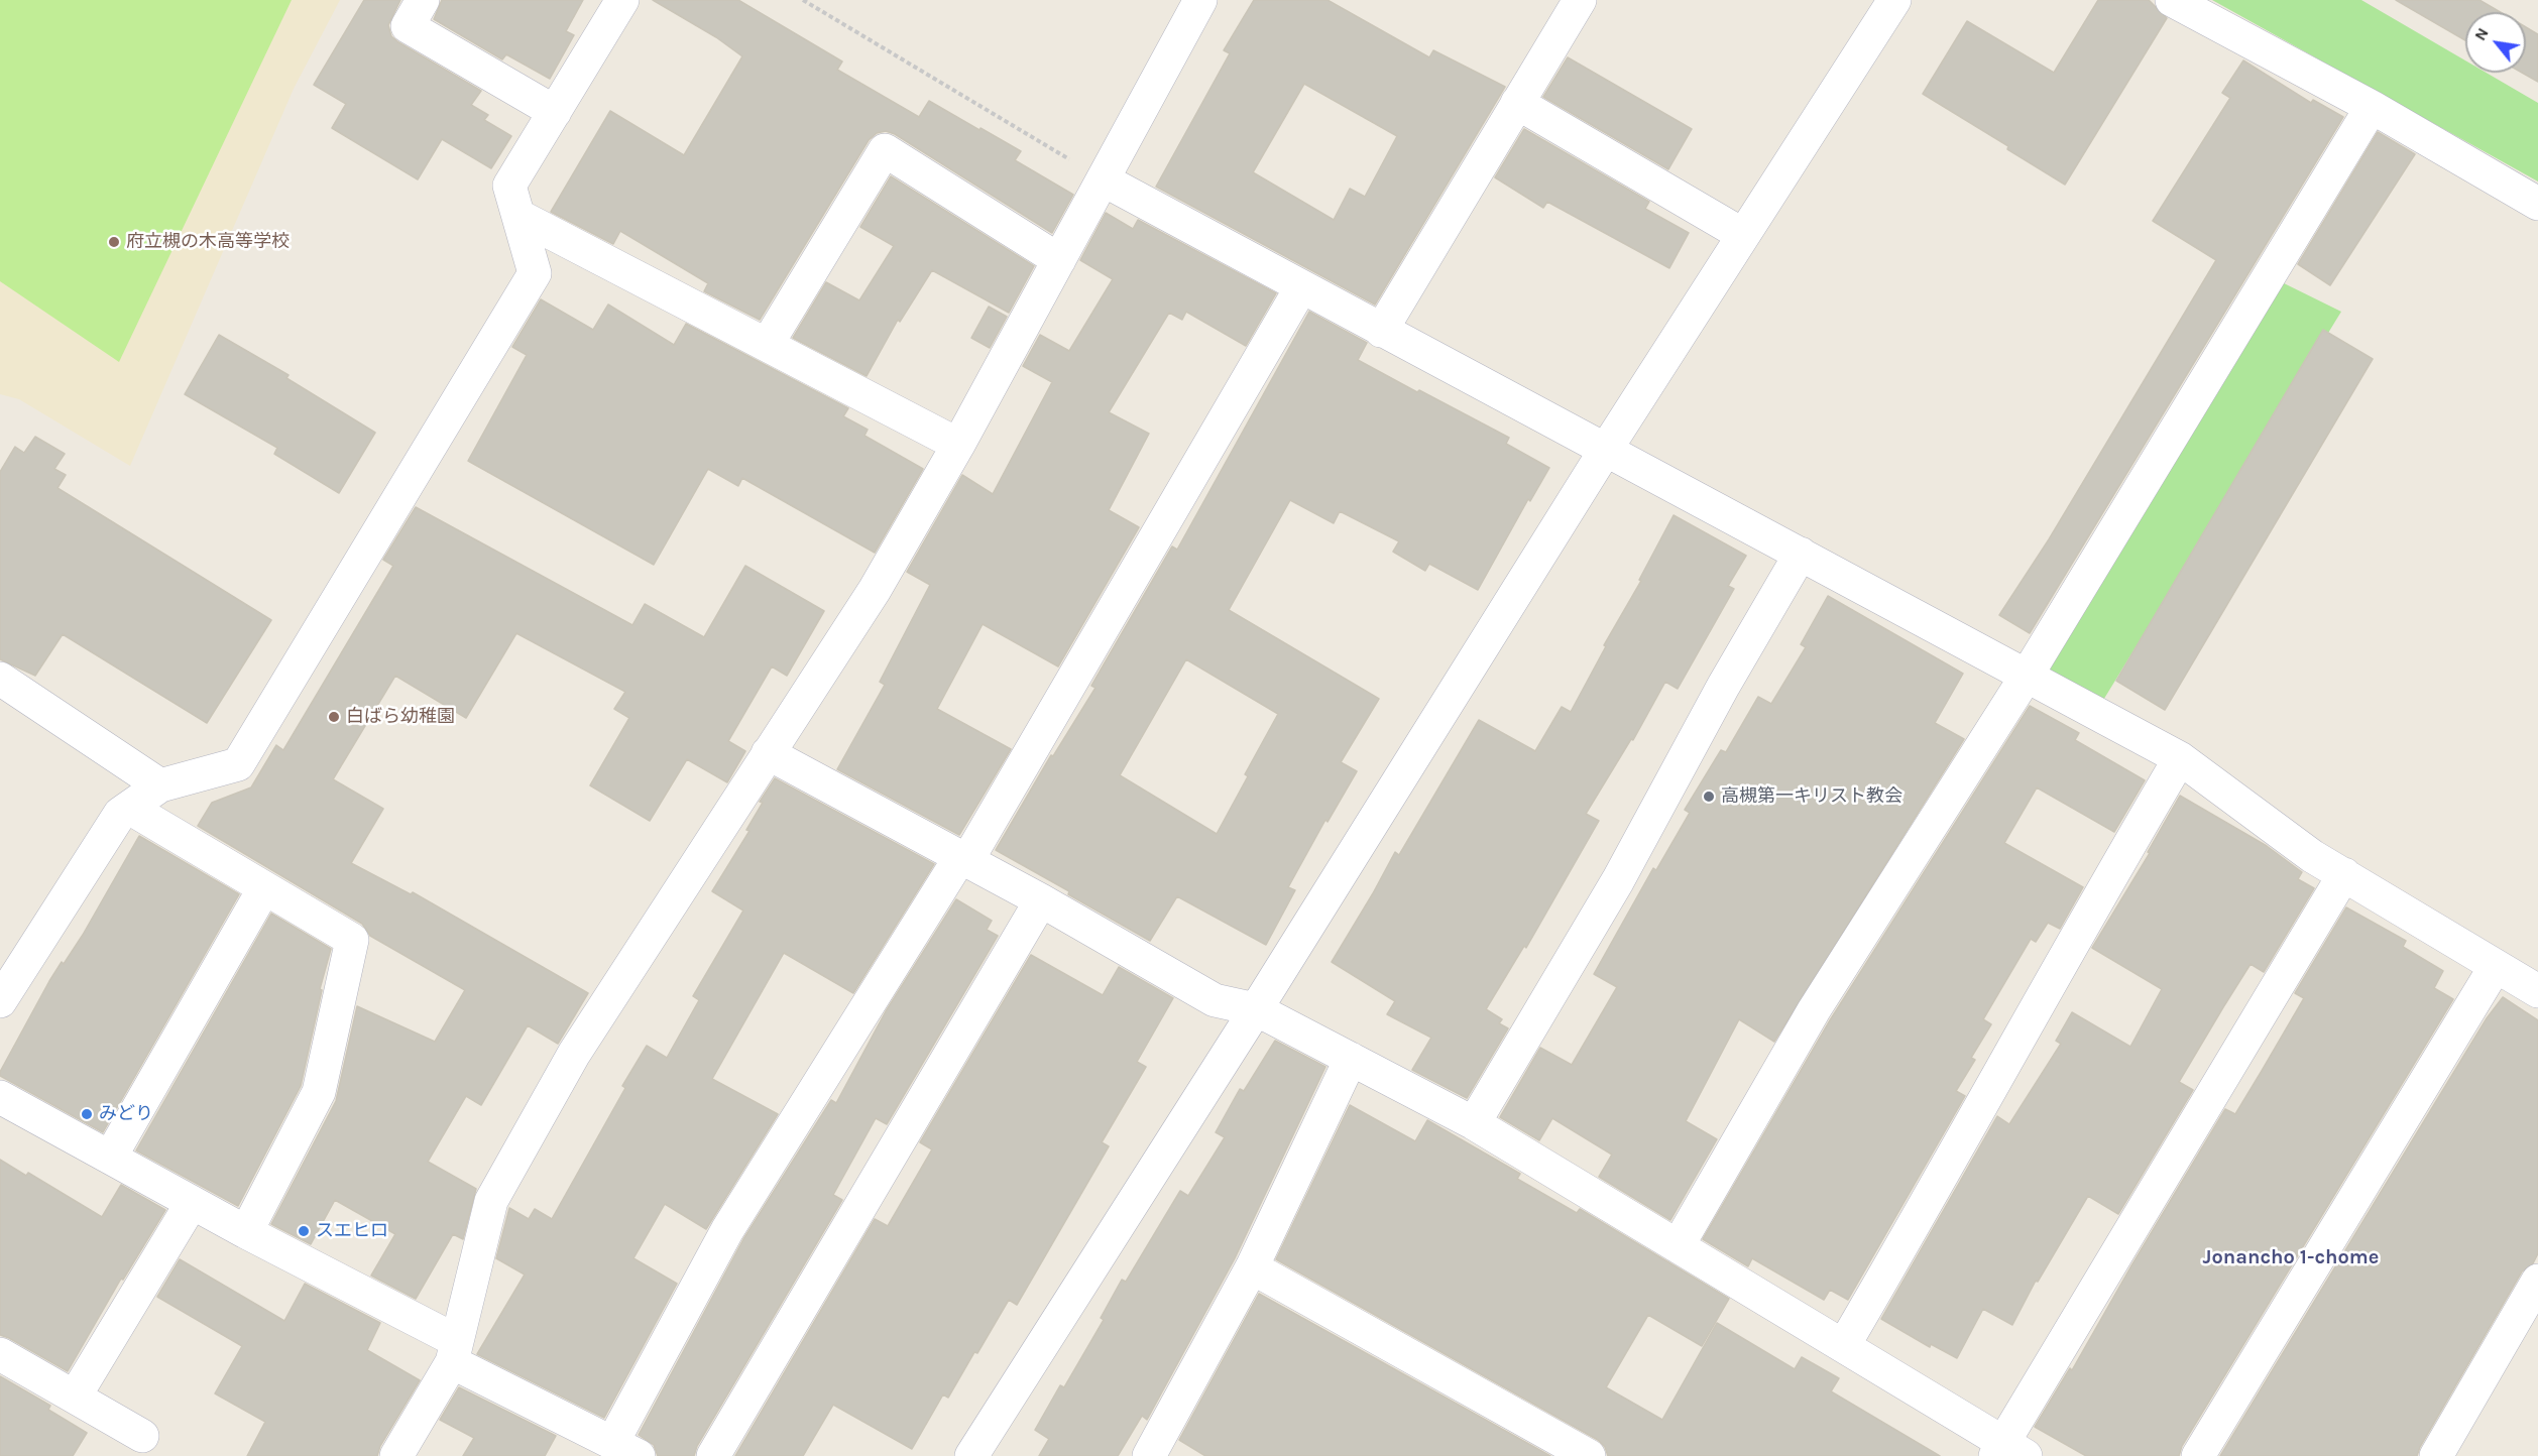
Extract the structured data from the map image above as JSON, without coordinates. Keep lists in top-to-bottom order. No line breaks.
{"districts":["Jonancho 1-chome"],"places":["府立槻の木高等学校","白ばら幼稚園","高槻第一キリスト教会","みどり","スエヒロ"],"north":"top left"}
